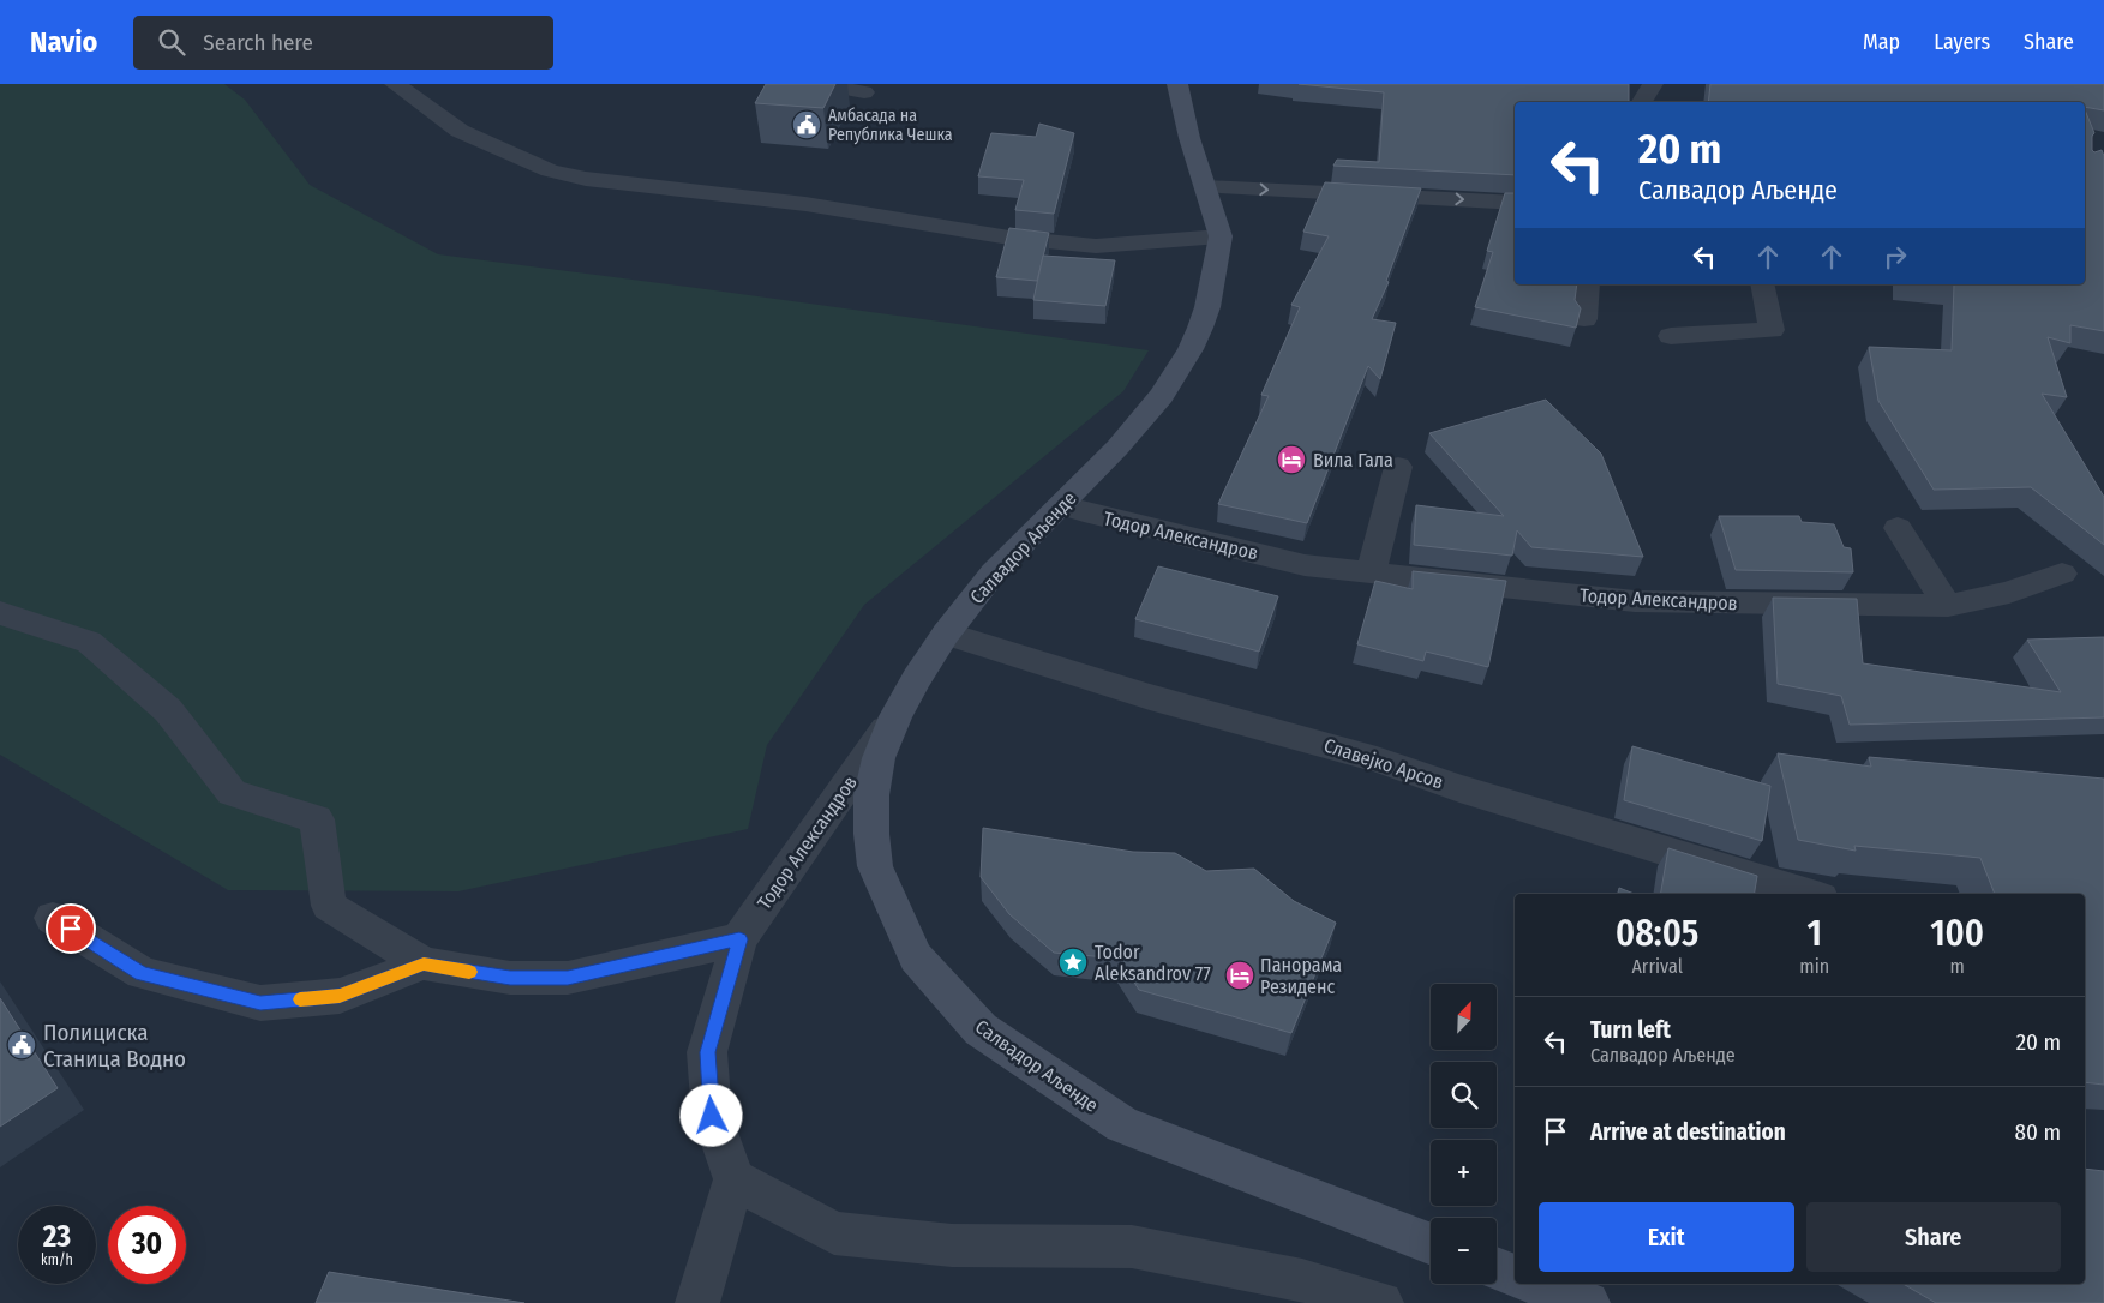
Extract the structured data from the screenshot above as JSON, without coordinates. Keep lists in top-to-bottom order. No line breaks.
{"streets":{"street":["Тодор Александров","Салвадор Аљенде","Славејко Арсов"]},"crossings":[["Тодор Александров","Салвадор Аљенде"],["Салвадор Аљенде","Славејко Арсов"]],"places":{"public building":["Амбасада на Република Чешка","Полициска Станица Водно"],"hotel":["Вила Гала","Панорама Резиденс"],"place":["Todor Aleksandrov 77"]},"north":"top right","page":{"header":"Navio","search":"Search here","nav":["Map","Layers","Share"],"turn":["20 m","Салвадор Аљенде"],"eta":["08:05","Arrival","1","min","100","m"],"map_buttons":["+","−"],"list":[{"name":"Turn left","note":"Салвадор Аљенде","value":"20 m"},{"name":"Arrive at destination","value":"80 m"}],"buttons":["Exit","Share"],"speed":"23 km/h","limit":"30"}}
